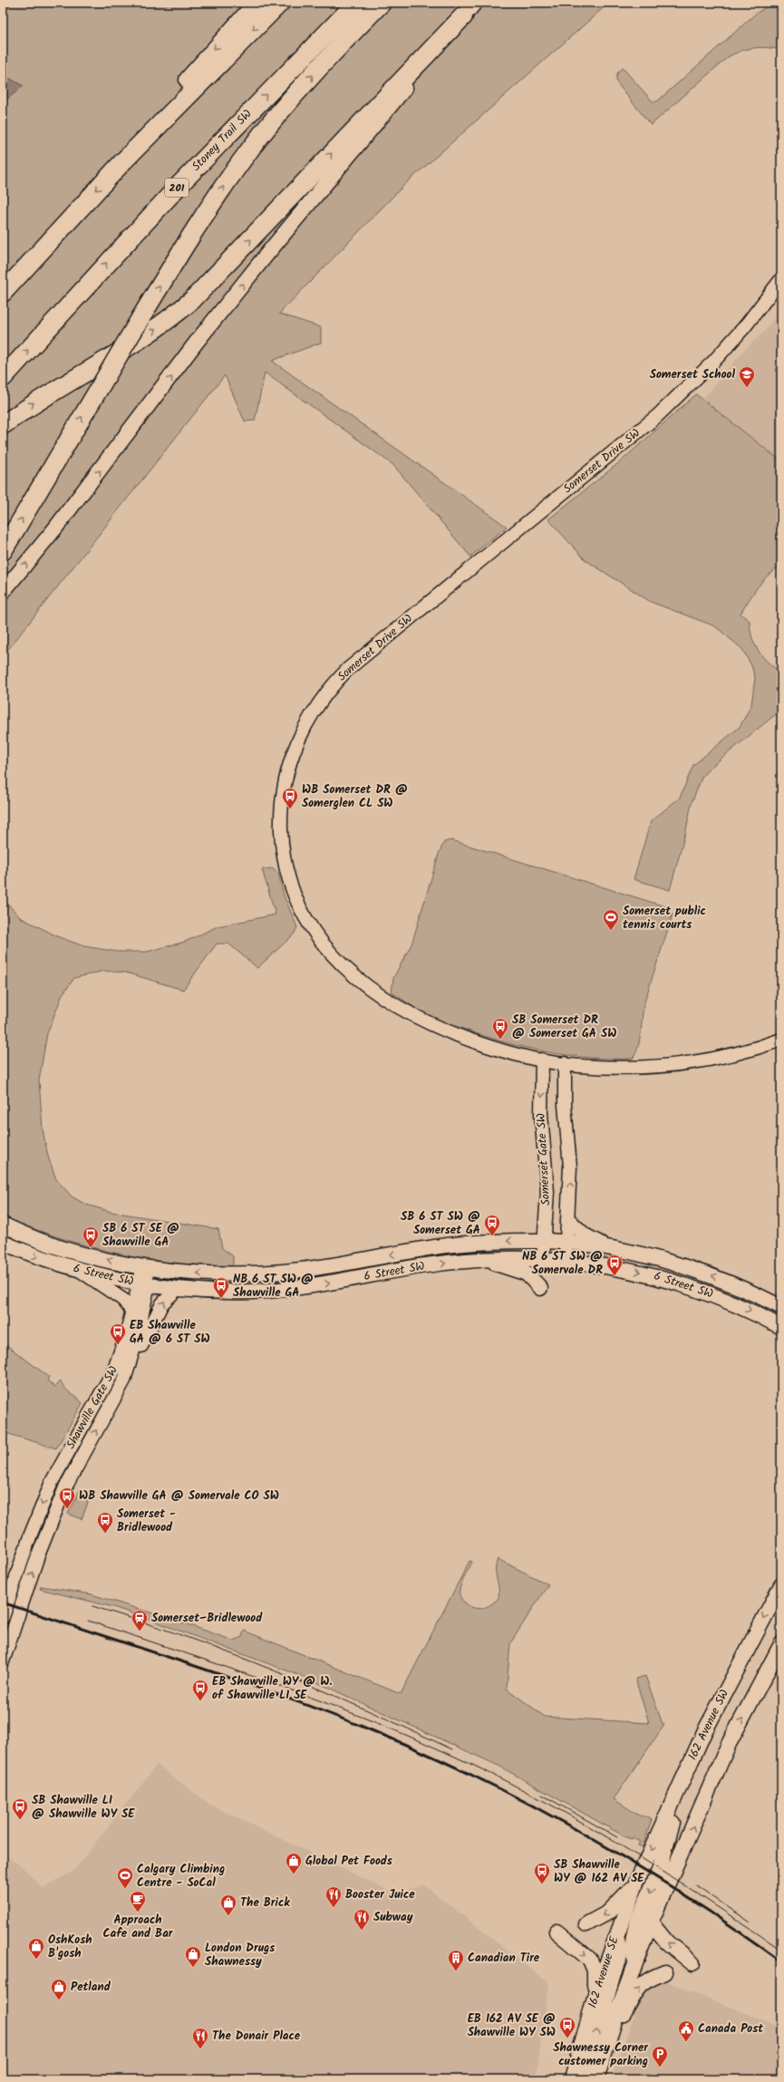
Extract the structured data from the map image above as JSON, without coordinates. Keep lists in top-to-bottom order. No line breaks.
{"streets":{"highway":["Stoney Trail SW","201"],"main road":["6 Street SW","162 Avenue SW","162 Avenue SE"],"street":["Somerset Drive SW","Somerset Gate SW","Shawville Gate SW"]},"crossings":[["Somerset Drive SW","Somerset Gate SW"],["Somerset Gate SW","6 Street SW"],["6 Street SW","Shawville Gate SW"],["162 Avenue SW","162 Avenue SE"]],"places":{"school or university":["Somerset School"],"bus stop":["WB Somerset DR @ Somerglen CL SW","SB Somerset DR @ Somerset GA SW","SB 6 ST SW @ Somerset GA","SB 6 ST SE @ Shawville GA","NB 6 ST SW @ Somervale DR","NB 6 ST SW @ Shawville GA","EB Shawville GA @ 6 ST SW","WB Shawville GA @ Somervale CO SW","Somerset - Bridlewood","EB Shawville WY @ W. of Shawville LI SE","SB Shawville LI @ Shawville WY SE","SB Shawville WY @ 162 AV SE","EB 162 AV SE @ Shawville WY SW"],"sports":["Somerset public tennis courts","Calgary Climbing Centre - SoCal"],"station":["Somerset–Bridlewood"],"shop":["Global Pet Foods","The Brick","OshKosh B'gosh","London Drugs Shawnessy","Petland"],"restaurant":["Booster Juice","Subway","The Donair Place"],"cafe":["Approach Cafe and Bar"],"building":["Canadian Tire"],"public building":["Canada Post"],"parking":["Shawnessy Corner customer parking"]}}
